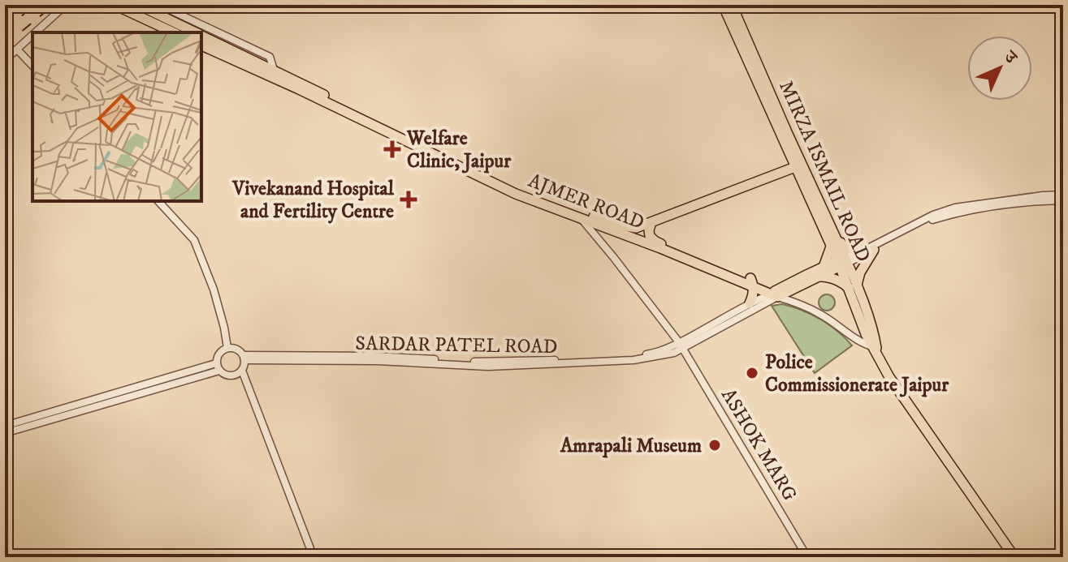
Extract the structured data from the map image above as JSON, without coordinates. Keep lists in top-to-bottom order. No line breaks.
{"streets":{"main road":["MIRZA ISMAIL ROAD","AJMER ROAD"],"street":["SARDAR PATEL ROAD","ASHOK MARG"]},"crossings":[["AJMER ROAD","ASHOK MARG"],["SARDAR PATEL ROAD","ASHOK MARG"]],"places":{"health":["Welfare Clinic, Jaipur","Vivekanand Hospital and Fertility Centre"],"other":["Police Commissionerate Jaipur","Amrapali Museum"]},"north":"top right"}
